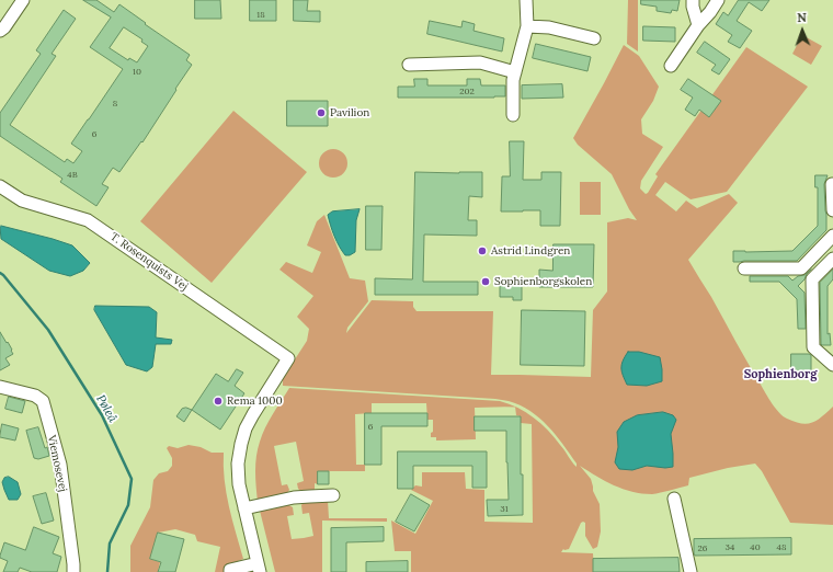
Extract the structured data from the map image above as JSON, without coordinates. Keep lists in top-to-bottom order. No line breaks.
{"streets":{"street":["T. Rosenquists Vej","Viemosevej"]},"districts":["Sophienborg"],"water":["Pøleå"],"places":["Pavilion","Astrid Lindgren","Sophienborgskolen","Rema 1000"],"house_numbers":["18","10","202","8","6","4B","6","31","34","40","48","26"],"north":"top"}
